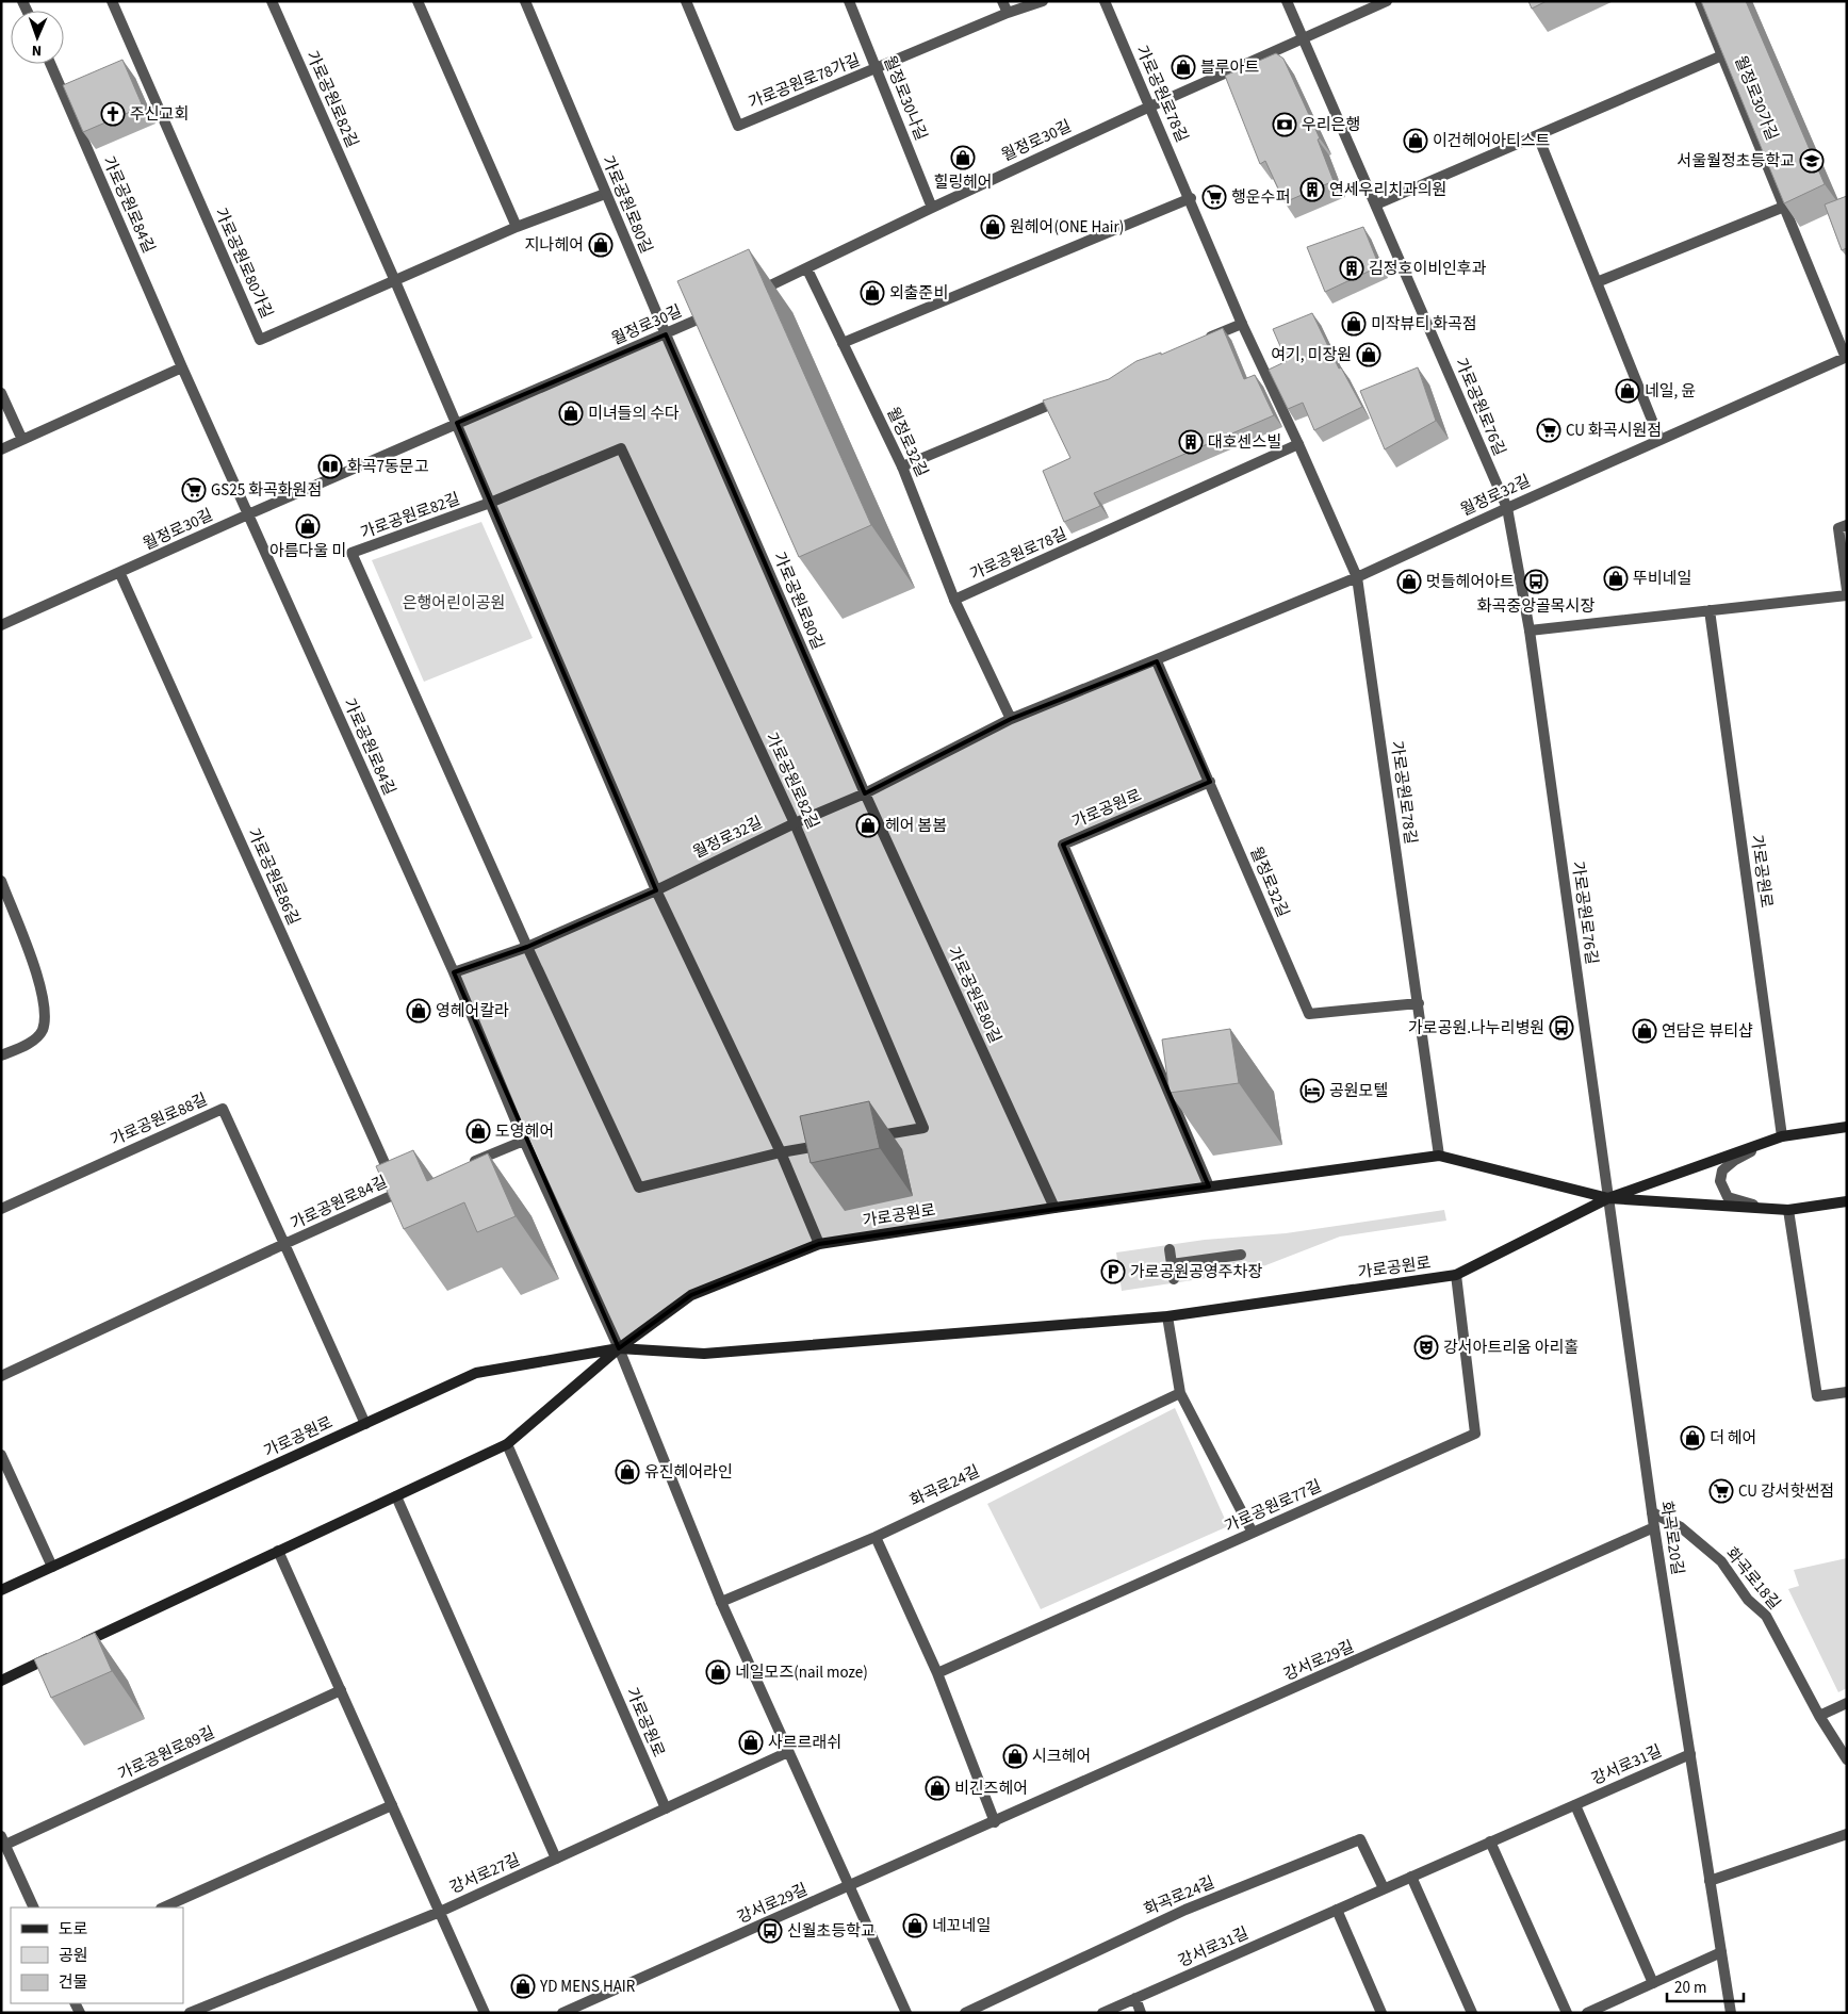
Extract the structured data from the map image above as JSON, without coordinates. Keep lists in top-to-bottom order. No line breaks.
{"streets":{"main road":["가로공원로"],"street":["가로공원로78가길","가로공원로78길","월정로30나길","월정로30가길","가로공원로82길","월정로30길","가로공원로84길","가로공원로80길","가로공원로80가길","가로공원로76길","월정로32길","가로공원로86길","가로공원로88길","화곡로24길","가로공원로77길","화곡로20길","화곡로18길","강서로29길","가로공원로89길","강서로31길","강서로27길"]},"crossings":[["가로공원로78가길","월정로30나길"],["가로공원로78길","월정로30길"],["가로공원로78길","월정로32길"],["가로공원로78길","가로공원로"],["월정로30나길","월정로30길"],["월정로30가길","월정로32길"],["가로공원로82길","월정로30길"],["가로공원로82길","가로공원로80가길"],["가로공원로82길","월정로32길"],["가로공원로82길","가로공원로"],["월정로30길","가로공원로84길"],["월정로30길","가로공원로80길"],["월정로30길","가로공원로76길"],["월정로30길","월정로32길"],["월정로30길","가로공원로86길"],["가로공원로84길","월정로32길"],["가로공원로84길","가로공원로"],["가로공원로84길","가로공원로86길"],["가로공원로84길","가로공원로88길"],["가로공원로80길","가로공원로80가길"],["가로공원로80길","월정로32길"],["가로공원로80길","가로공원로"],["가로공원로76길","월정로32길"],["가로공원로76길","가로공원로"],["가로공원로76길","화곡로20길"],["월정로32길","가로공원로"],["가로공원로","가로공원로88길"],["가로공원로","가로공원로77길"],["가로공원로","화곡로20길"],["가로공원로","강서로27길"],["화곡로24길","강서로31길"],["화곡로20길","화곡로18길"],["화곡로20길","강서로29길"],["화곡로20길","강서로31길"]],"parks":["은행어린이공원"],"places":{"shop":["블루아트","이건헤어아티스트","힐링헤어","원헤어(ONE Hair)","지나헤어","외출준비","미작뷰티 화곡점","여기, 미장원","네일, 윤","미녀들의 수다","아름다울 미","뚜비네일","멋들헤어아트","헤어 봄봄","영헤어칼라","연담은 뷰티샵","도영헤어","더 헤어","유진헤어라인","네일모즈(nail moze)","사르르래쉬","시크헤어","비긴즈헤어","네꼬네일","YD MENS HAIR"],"church":["주신교회"],"bank":["우리은행"],"school or university":["서울월정초등학교"],"building":["연세우리치과의원","김정호이비인후과","대호센스빌"],"supermarket":["행운수퍼","CU 화곡시원점","GS25 화곡화원점","CU 강서핫썬점"],"library":["화곡7동문고"],"bus stop":["화곡중앙골목시장","가로공원.나누리병원","신월초등학교"],"hotel":["공원모텔"],"parking":["가로공원공영주차장"],"theatre":["강서아트리움 아리홀"]},"legend":["도로","공원","건물"],"scale_bar":"20 m","north":"bottom"}
